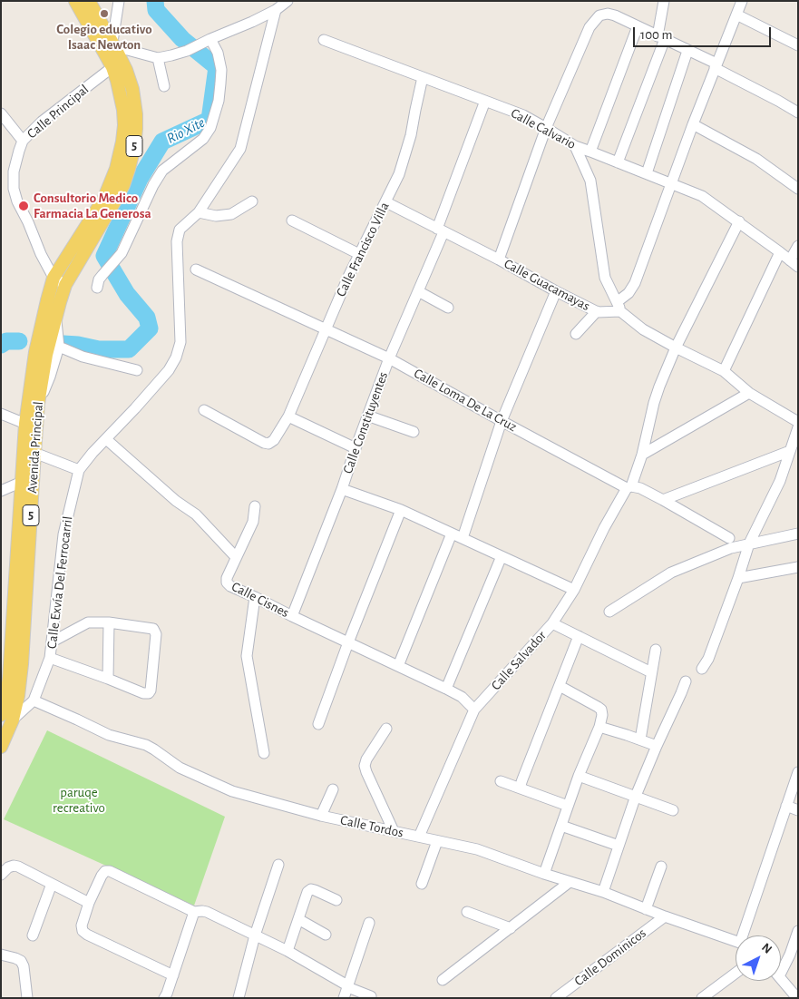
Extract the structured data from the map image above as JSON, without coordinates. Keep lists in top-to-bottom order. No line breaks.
{"streets":{"main road":["5","Avenida Principal"],"street":["Calle Principal","Calle Calvario","Calle Francisco Villa","Calle Guacamayas","Calle Loma De La Cruz","Calle Constituyentes","Calle Exvía Del Ferrocarril","Calle Cisnes","Calle Salvador","Calle Tordos","Calle Dominicos"]},"crossings":[["Calle Principal","5"],["Calle Principal","Avenida Principal"],["Calle Calvario","Calle Francisco Villa"],["Calle Calvario","Calle Constituyentes"],["Calle Calvario","Calle Salvador"],["5","Avenida Principal"],["Calle Francisco Villa","Calle Guacamayas"],["Calle Francisco Villa","Calle Loma De La Cruz"],["Calle Guacamayas","Calle Constituyentes"],["Calle Loma De La Cruz","Calle Constituyentes"],["Calle Loma De La Cruz","Calle Salvador"],["Calle Constituyentes","Calle Cisnes"],["Calle Exvía Del Ferrocarril","Calle Tordos"],["Calle Cisnes","Calle Salvador"],["Calle Salvador","Calle Tordos"],["Calle Tordos","Calle Dominicos"]],"water":["Rio Xite"],"parks":["paruqe recreativo"],"places":["Colegio educativo Isaac Newton","Consultorio Medico Farmacia La Generosa"],"scale_bar":"100 m","north":"top right"}
